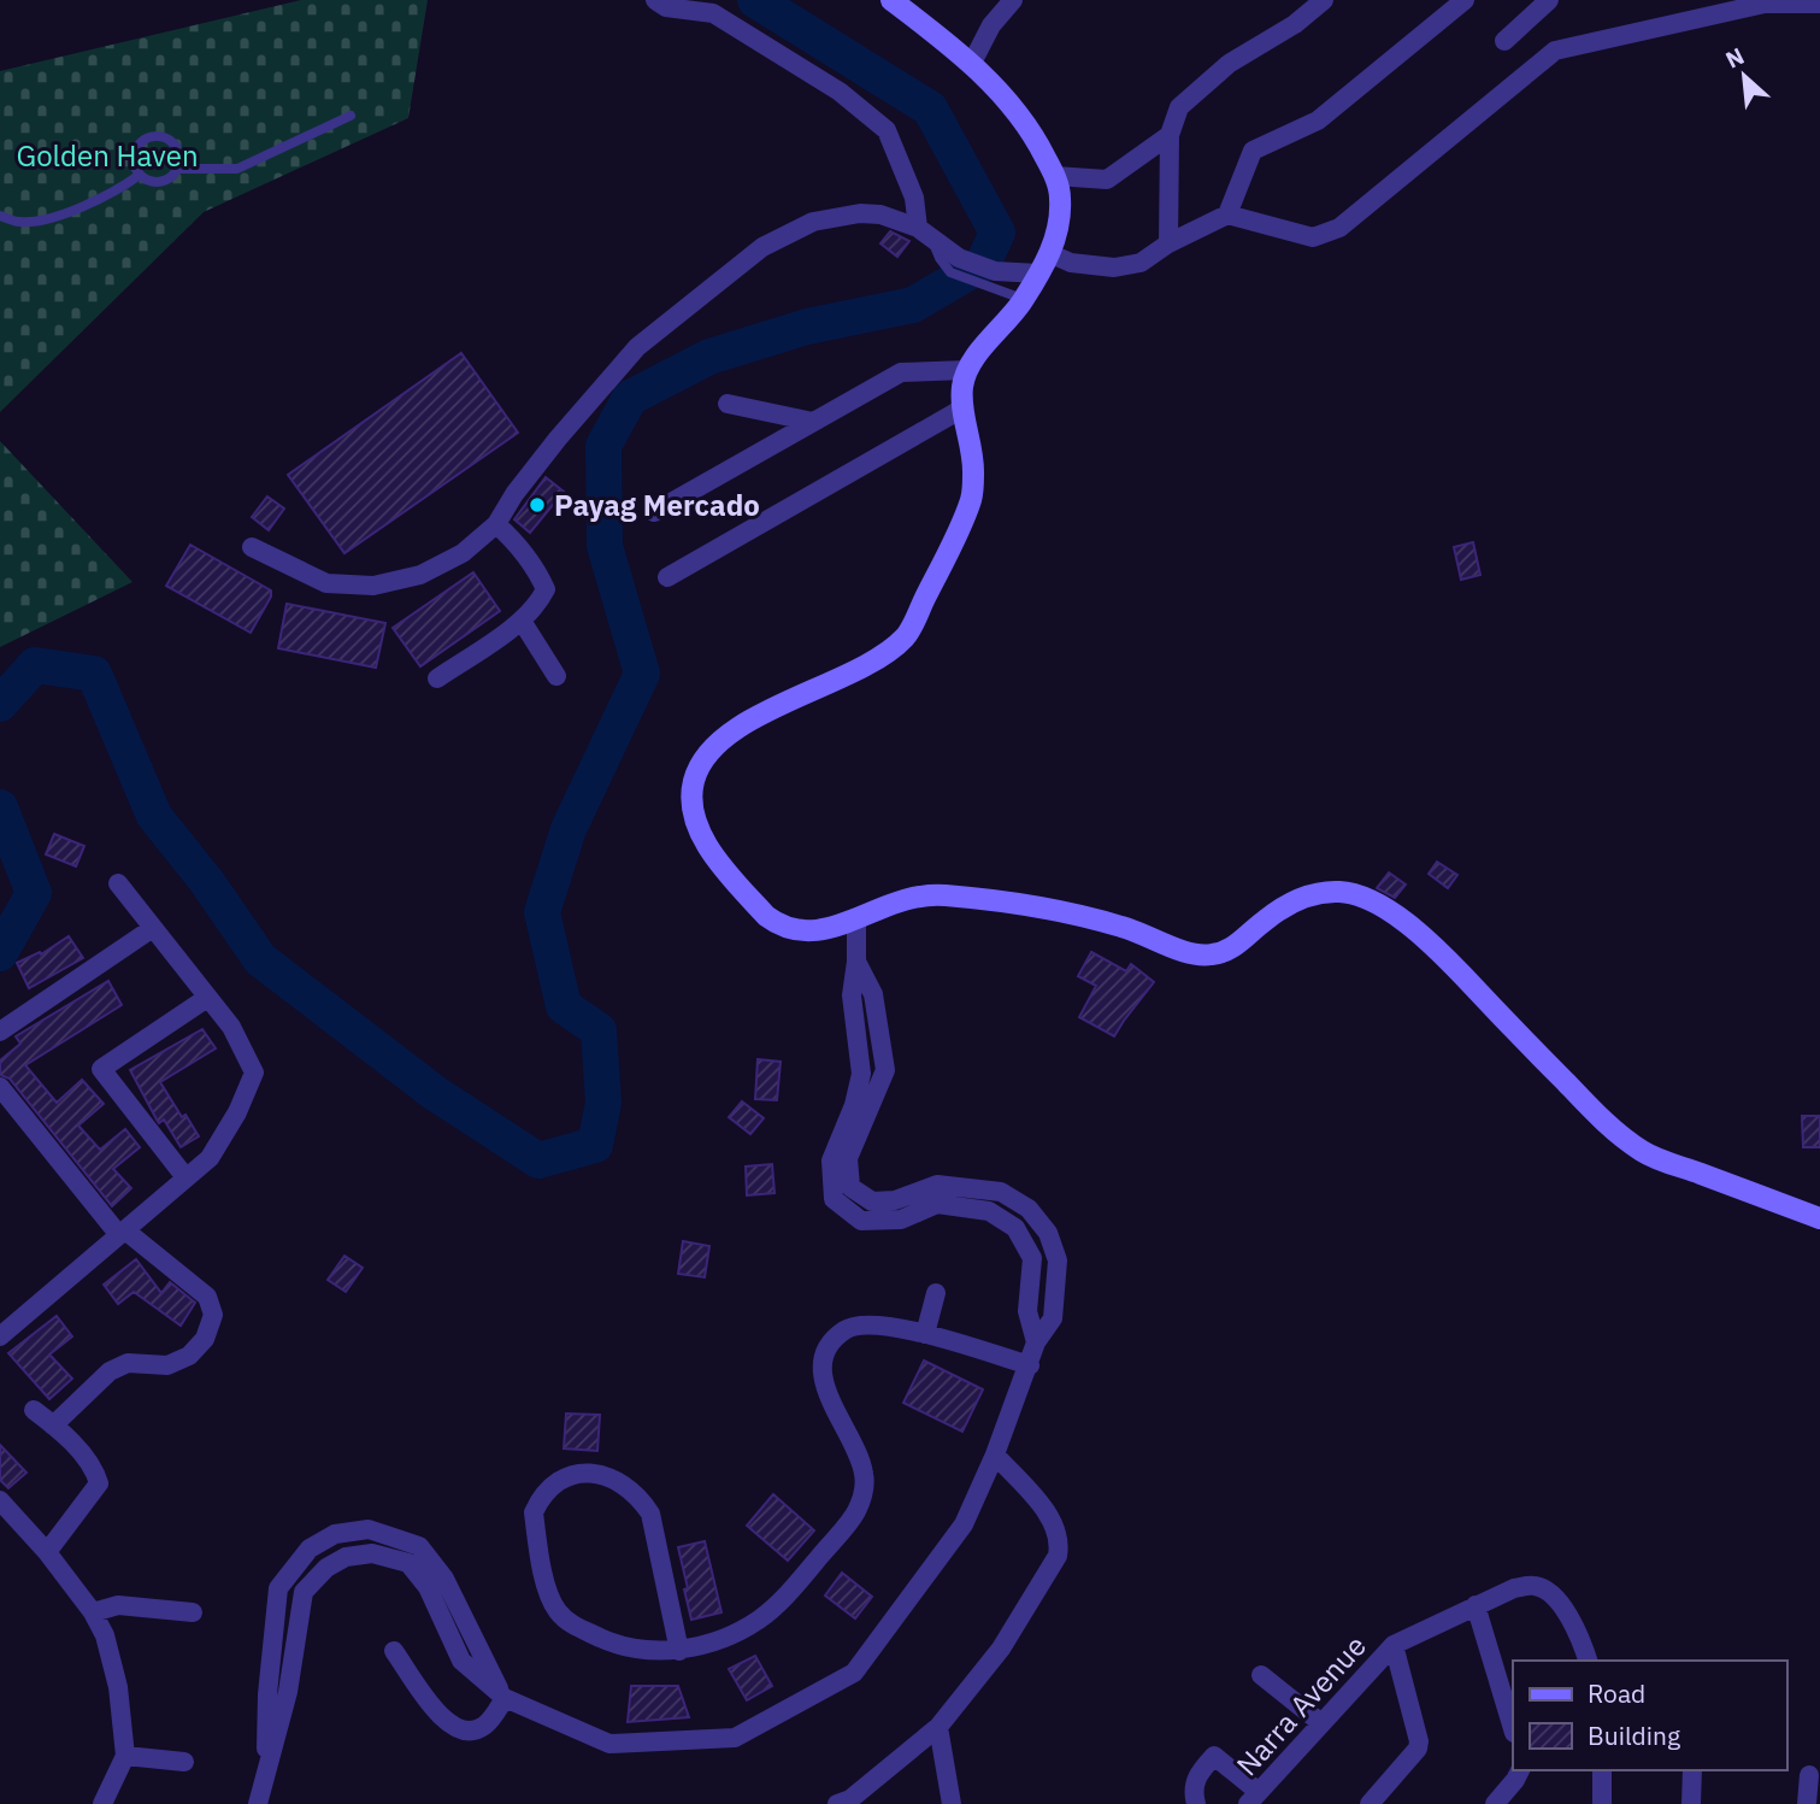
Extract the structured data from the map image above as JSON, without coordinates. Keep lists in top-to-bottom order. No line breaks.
{"streets":{"street":["Narra Avenue"]},"parks":["Golden Haven"],"places":["Payag Mercado"],"legend":["Road","Building"],"north":"top left"}
